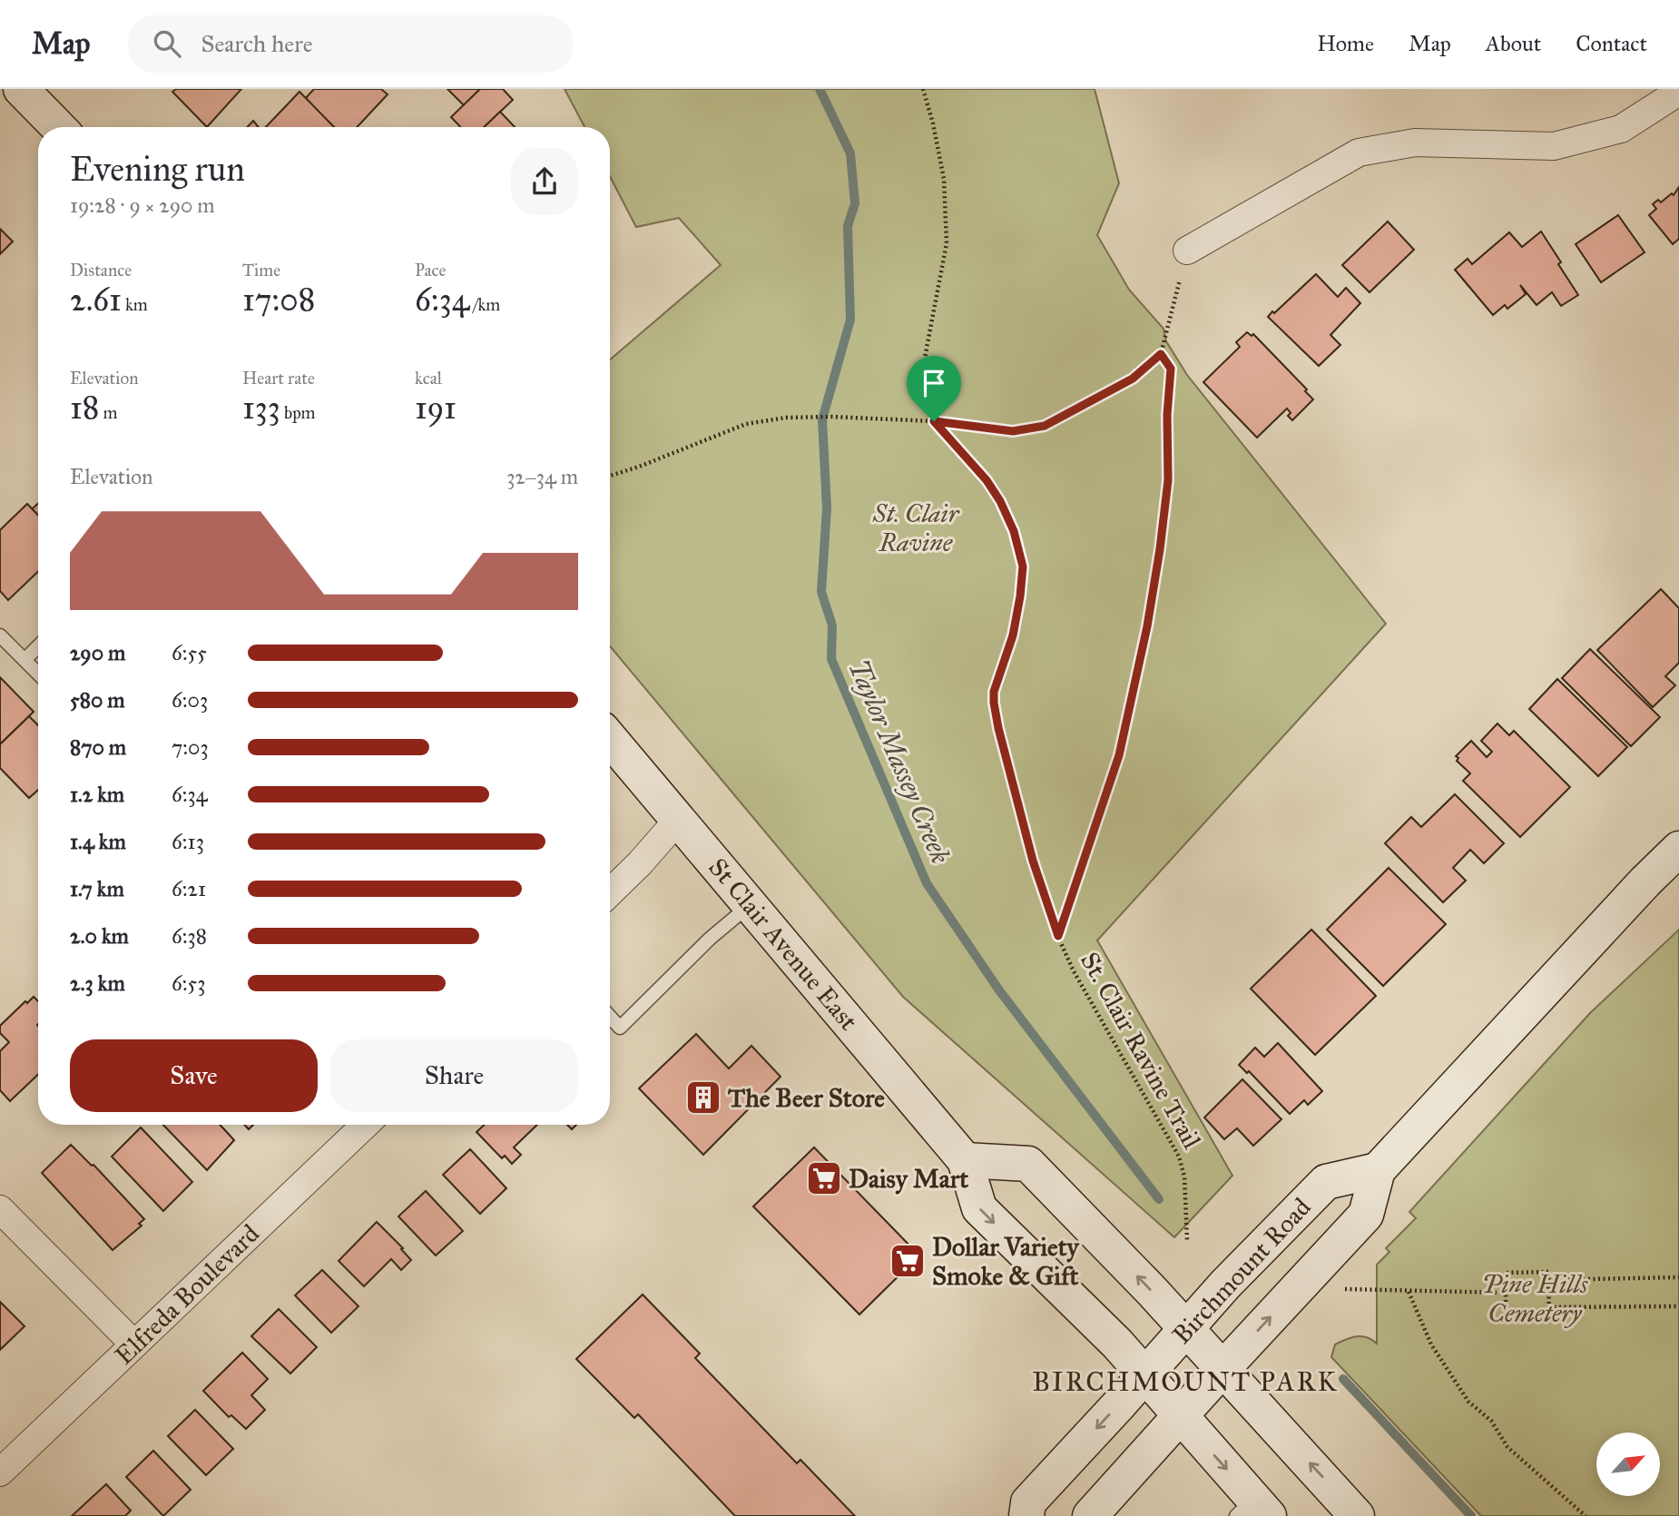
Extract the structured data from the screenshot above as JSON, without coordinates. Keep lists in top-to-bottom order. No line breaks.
{"streets":{"main road":["St Clair Avenue East","Birchmount Road"],"street":["Elfreda Boulevard"],"path":["St. Clair Ravine Trail"]},"crossings":[["St Clair Avenue East","Birchmount Road"]],"districts":["BIRCHMOUNT PARK"],"water":["Taylor Massey Creek"],"parks":["St. Clair Ravine","Pine Hills Cemetery"],"places":{"building":["The Beer Store"],"supermarket":["Daisy Mart","Dollar Variety Smoke & Gift"]},"north":"top right","page":{"header":"Map","search":"Search here","nav":["Home","Map","About","Contact"],"heading":["Evening run","19:28 · 9 × 290 m"],"stats":[["Distance","2.61 km"],["Time","17:08"],["Pace","6:34 /km"],["Elevation","18 m"],["Heart rate","133 bpm"],["kcal","191"]],"chart":["Elevation","32–34 m"],"list":[{"name":"290 m","note":"6:55"},{"name":"580 m","note":"6:03"},{"name":"870 m","note":"7:03"},{"name":"1.2 km","note":"6:34"},{"name":"1.4 km","note":"6:13"},{"name":"1.7 km","note":"6:21"},{"name":"2.0 km","note":"6:38"},{"name":"2.3 km","note":"6:53"}],"buttons":["Save","Share"]}}
